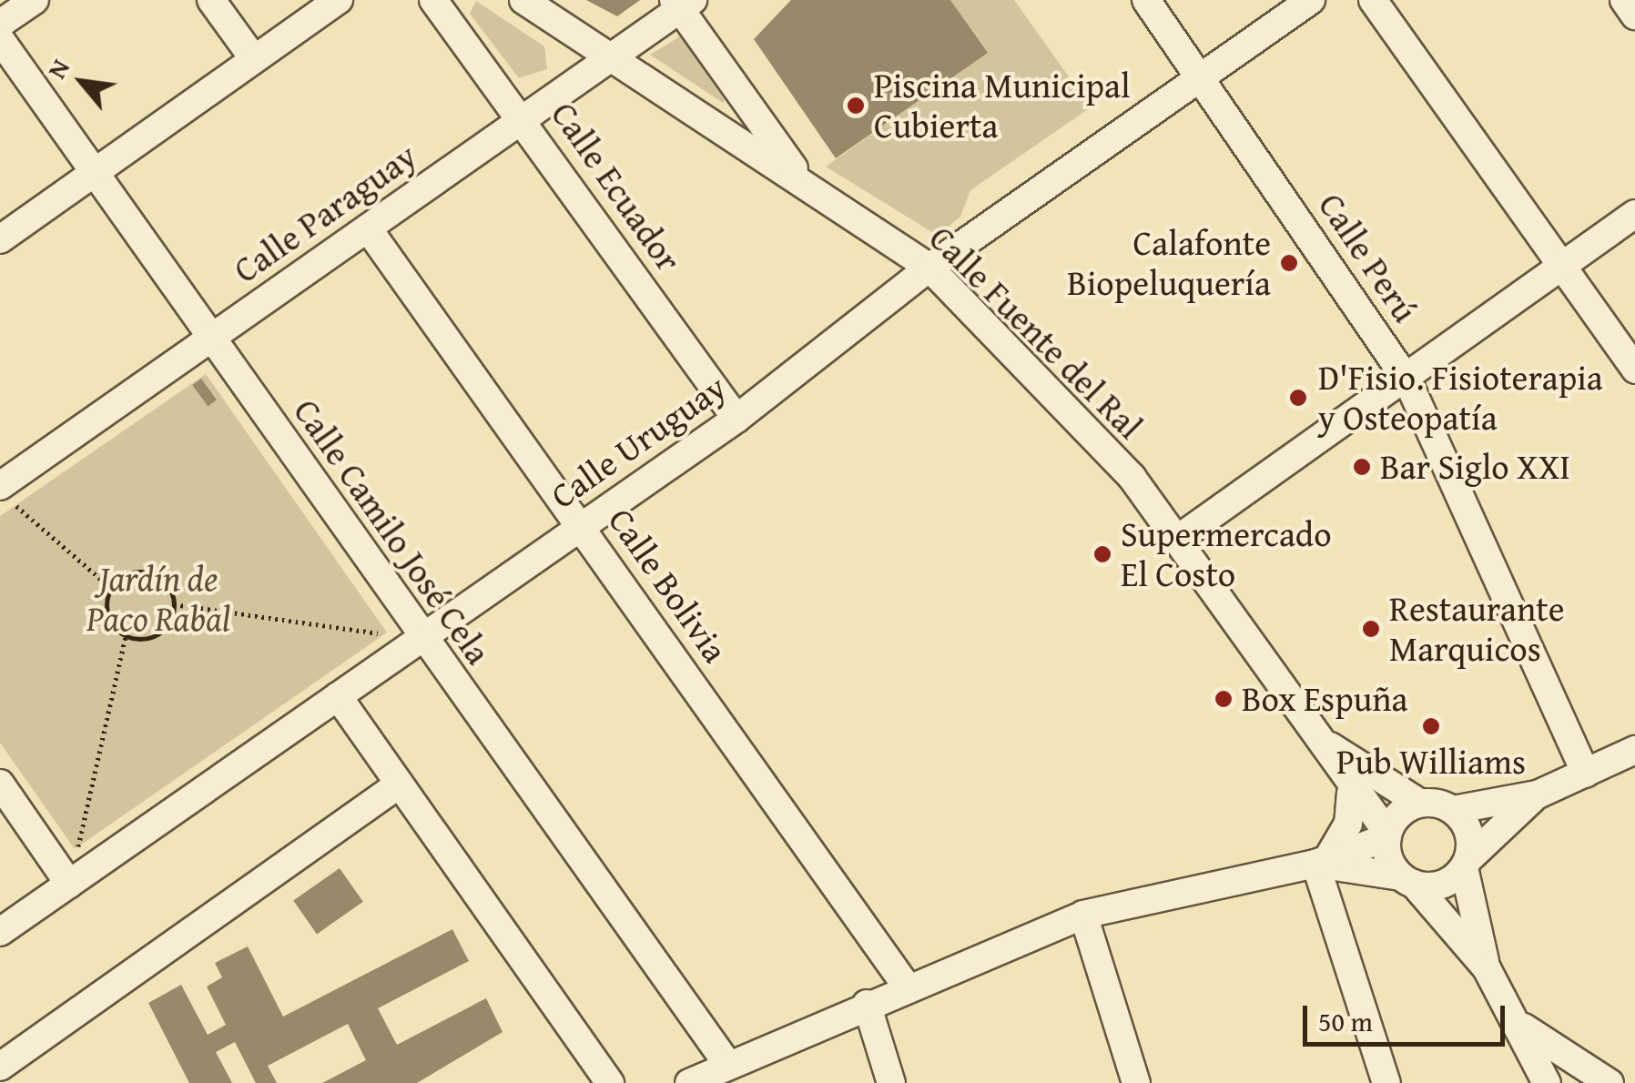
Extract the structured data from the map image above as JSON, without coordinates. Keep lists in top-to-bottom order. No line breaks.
{"streets":{"street":["Calle Ecuador","Calle Paraguay","Calle Perú","Calle Fuente del Ral","Calle Uruguay","Calle Camilo José Cela","Calle Bolivia"]},"crossings":[["Calle Ecuador","Calle Paraguay"],["Calle Ecuador","Calle Uruguay"],["Calle Paraguay","Calle Fuente del Ral"],["Calle Paraguay","Calle Camilo José Cela"],["Calle Paraguay","Calle Bolivia"],["Calle Perú","Calle Uruguay"],["Calle Fuente del Ral","Calle Uruguay"],["Calle Uruguay","Calle Camilo José Cela"],["Calle Uruguay","Calle Bolivia"]],"parks":["Jardín de Paco Rabal"],"places":["Piscina Municipal Cubierta","Calafonte Biopeluquería","D'Fisio. Fisioterapia y Osteopatía","Bar Siglo XXI","Supermercado El Costo","Restaurante Marquicos","Box Espuña","Pub Williams"],"scale_bar":"50 m","north":"top left"}
